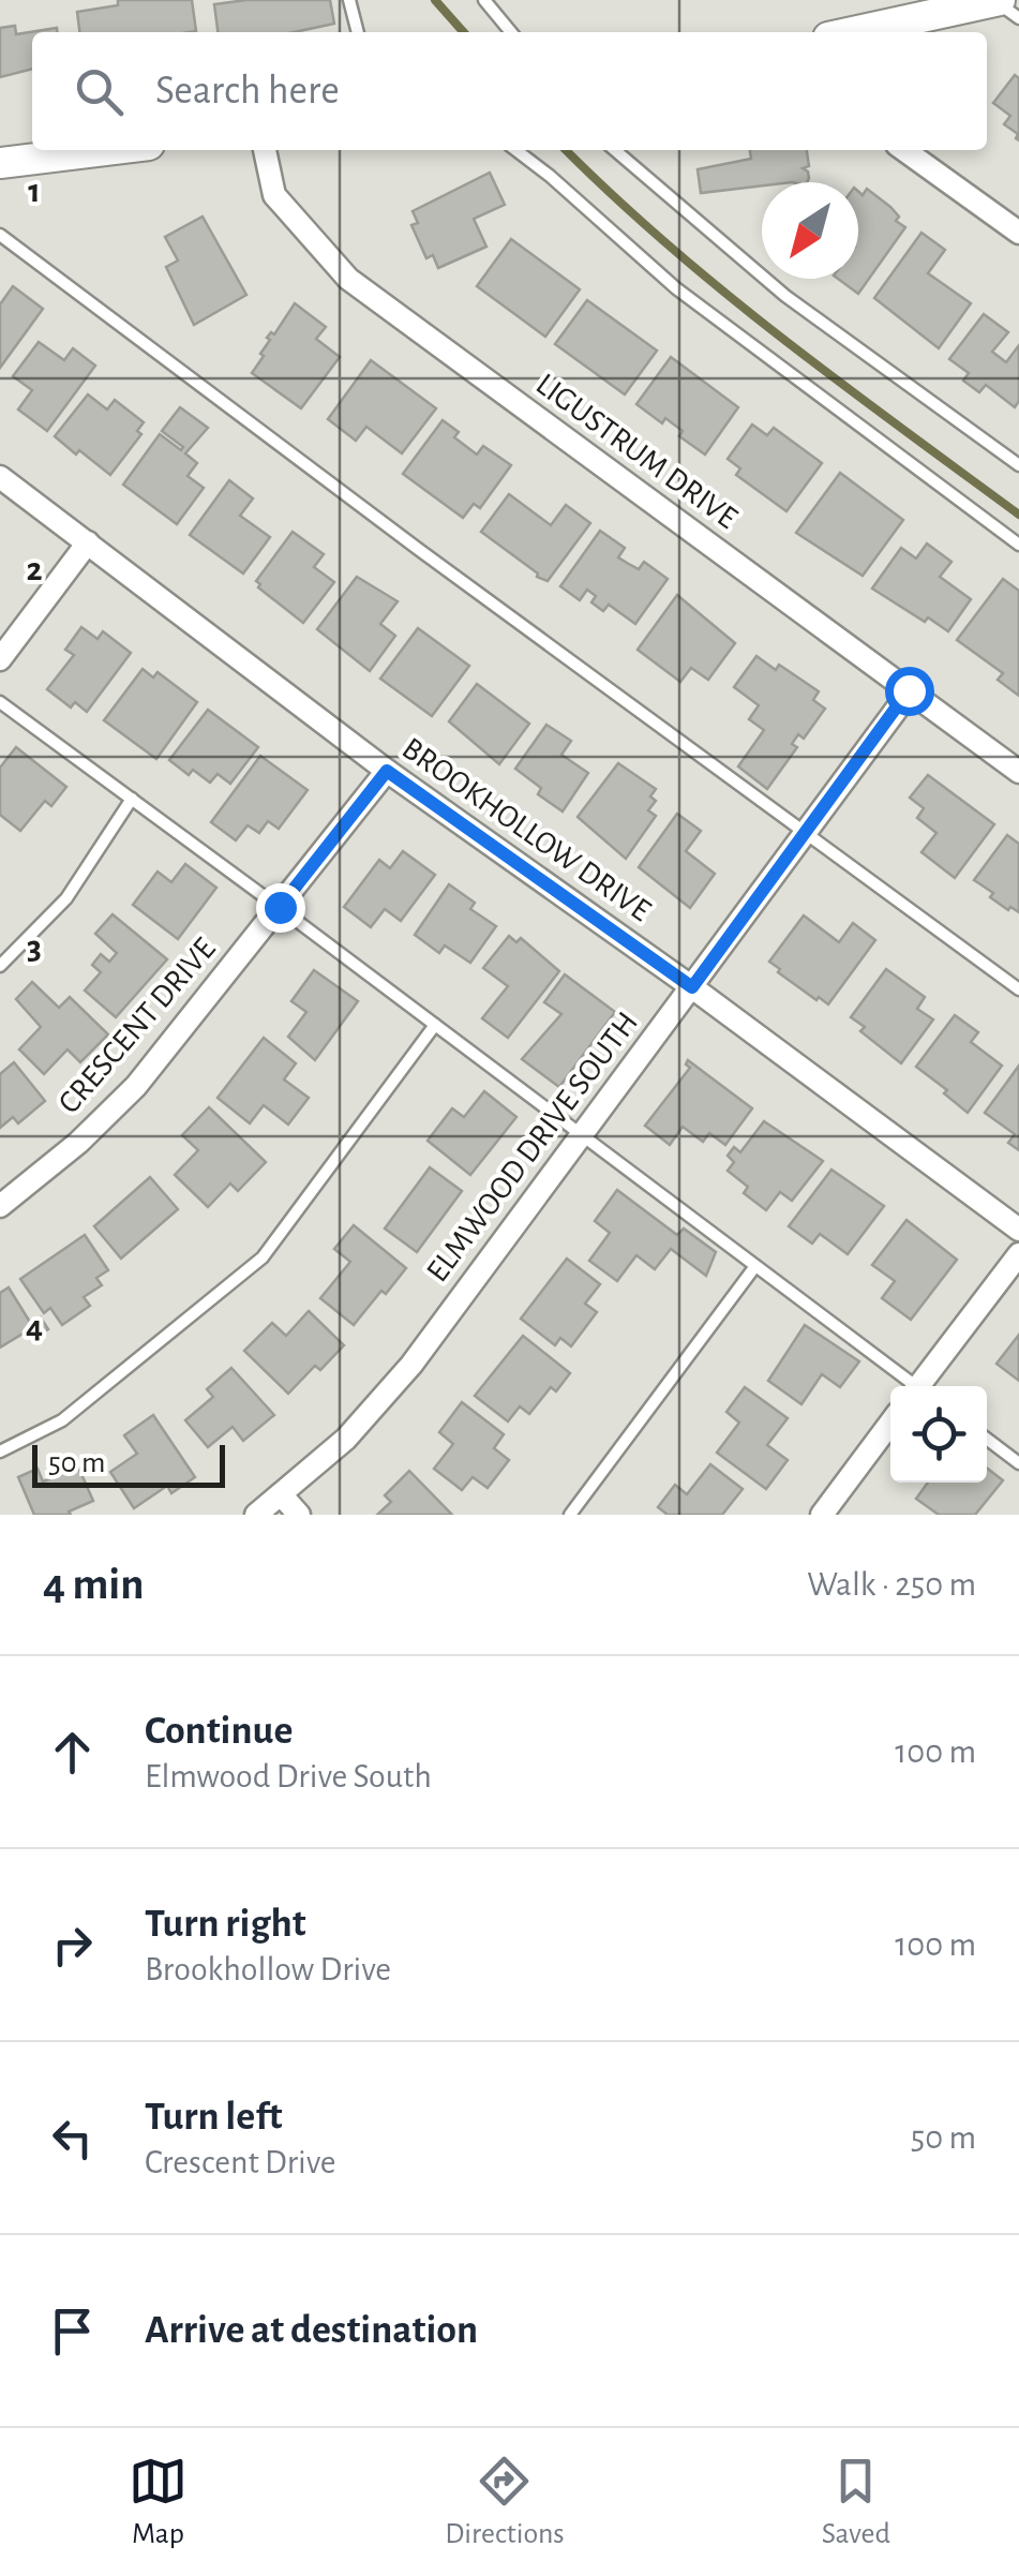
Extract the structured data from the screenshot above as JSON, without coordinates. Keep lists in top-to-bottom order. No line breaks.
{"streets":{"street":["LIGUSTRUM DRIVE","BROOKHOLLOW DRIVE","CRESCENT DRIVE","ELMWOOD DRIVE SOUTH"]},"crossings":[["LIGUSTRUM DRIVE","ELMWOOD DRIVE SOUTH"],["BROOKHOLLOW DRIVE","CRESCENT DRIVE"],["BROOKHOLLOW DRIVE","ELMWOOD DRIVE SOUTH"]],"scale_bar":"50 m","north":"bottom left","page":{"search":"Search here","scale":"50 m","heading":["4 min","Walk · 250 m"],"list":[["Continue","Elmwood Drive South","100 m"],["Turn right","Brookhollow Drive","100 m"],["Turn left","Crescent Drive","50 m"],"Arrive at destination"],"nav":["Map","Directions","Saved"]},"grid":{"rows":["1","2","3","4"]}}
